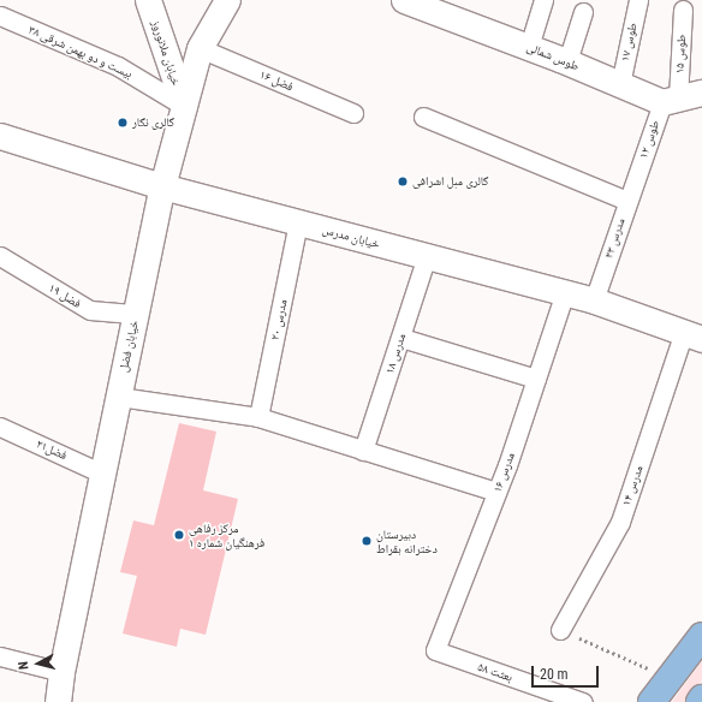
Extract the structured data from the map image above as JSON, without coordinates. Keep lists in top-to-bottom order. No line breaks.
{"streets":{"street":["طوس ۱۷","بیست و دو بهمن شرقی ۳۸","خیابان ملانوروز","طوس ۱۵","طوس شمالی","فضل ۱۶","طوس ۱۲","خیابان مدرس","مدرس ۲۳","فضل ۱۹","مدرس ۲۰","خیابان فضل","مدرس ۱۸","فضل۲۱","مدرس ۱۶","مدرس ۱۴","بعثت ۵۸"]},"crossings":[["طوس ۱۷","طوس شمالی"],["بیست و دو بهمن شرقی ۳۸","خیابان ملانوروز"],["بیست و دو بهمن شرقی ۳۸","خیابان فضل"],["خیابان ملانوروز","خیابان فضل"],["طوس ۱۵","طوس شمالی"],["طوس ۱۵","طوس ۱۲"],["طوس شمالی","طوس ۱۲"],["فضل ۱۶","خیابان فضل"],["طوس ۱۲","مدرس ۲۳"],["خیابان مدرس","مدرس ۲۳"],["خیابان مدرس","مدرس ۲۰"],["خیابان مدرس","خیابان فضل"],["خیابان مدرس","مدرس ۱۸"],["خیابان مدرس","مدرس ۱۶"],["خیابان مدرس","مدرس ۱۴"],["فضل ۱۹","خیابان فضل"],["خیابان فضل","فضل۲۱"],["مدرس ۱۶","بعثت ۵۸"]],"places":["گالری نگار","گالری مبل اشرافی","مرکز رفاهی فرهنگیان شماره ۱","دبیرستان دخترانه بقراط"],"scale_bar":"20 m","north":"left"}
